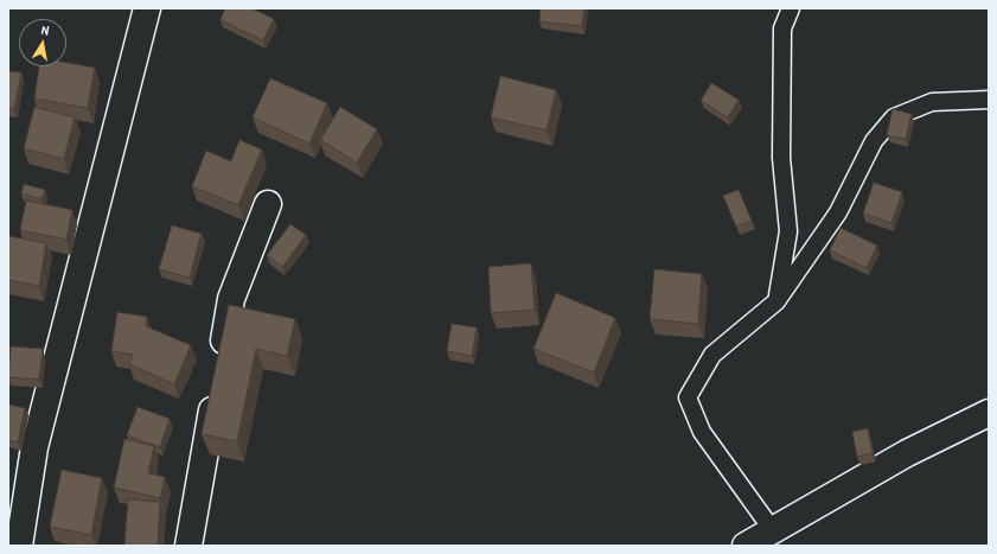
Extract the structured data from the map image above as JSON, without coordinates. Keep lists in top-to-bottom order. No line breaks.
{"north":"top"}
